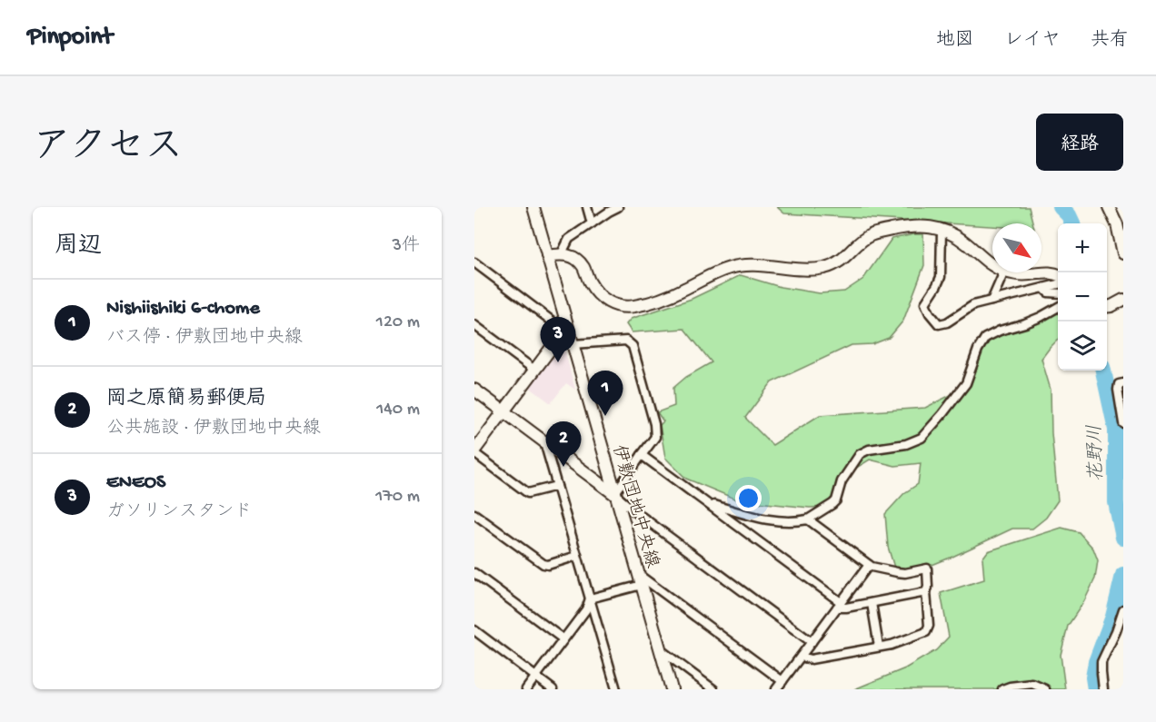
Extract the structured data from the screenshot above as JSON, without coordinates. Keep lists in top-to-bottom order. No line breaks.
{"streets":{"street":["伊敷団地中央線"]},"water":["花野川"],"north":"bottom right","page":{"header":"Pinpoint","nav":["地図","レイヤ","共有"],"title":"アクセス","buttons":"経路","heading":["周辺","3件"],"map_buttons":["+","−"],"list":[{"mark":"1","name":"Nishiishiki 6-chome","note":"バス停 · 伊敷団地中央線","value":"120 m"},{"mark":"2","name":"岡之原簡易郵便局","note":"公共施設 · 伊敷団地中央線","value":"140 m"},{"mark":"3","name":"ENEOS","note":"ガソリンスタンド","value":"170 m"}],"pins":["3","1","2"]}}
